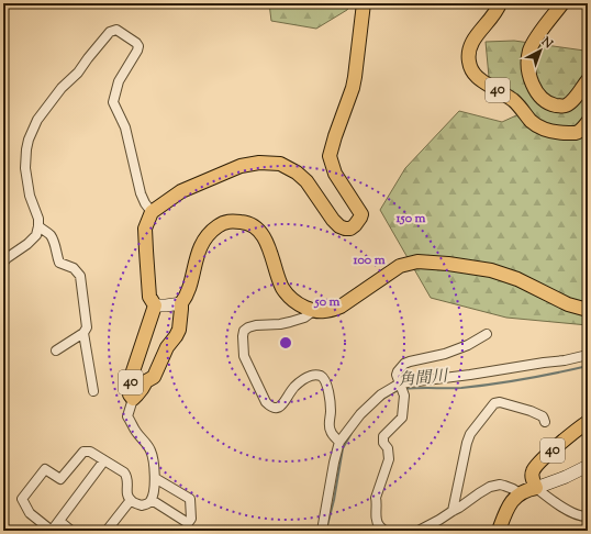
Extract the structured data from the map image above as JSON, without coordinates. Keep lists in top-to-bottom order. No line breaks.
{"streets":{"main road":["40"]},"water":["角間川"],"north":"top right","rings":["150 m","100 m","50 m"]}
